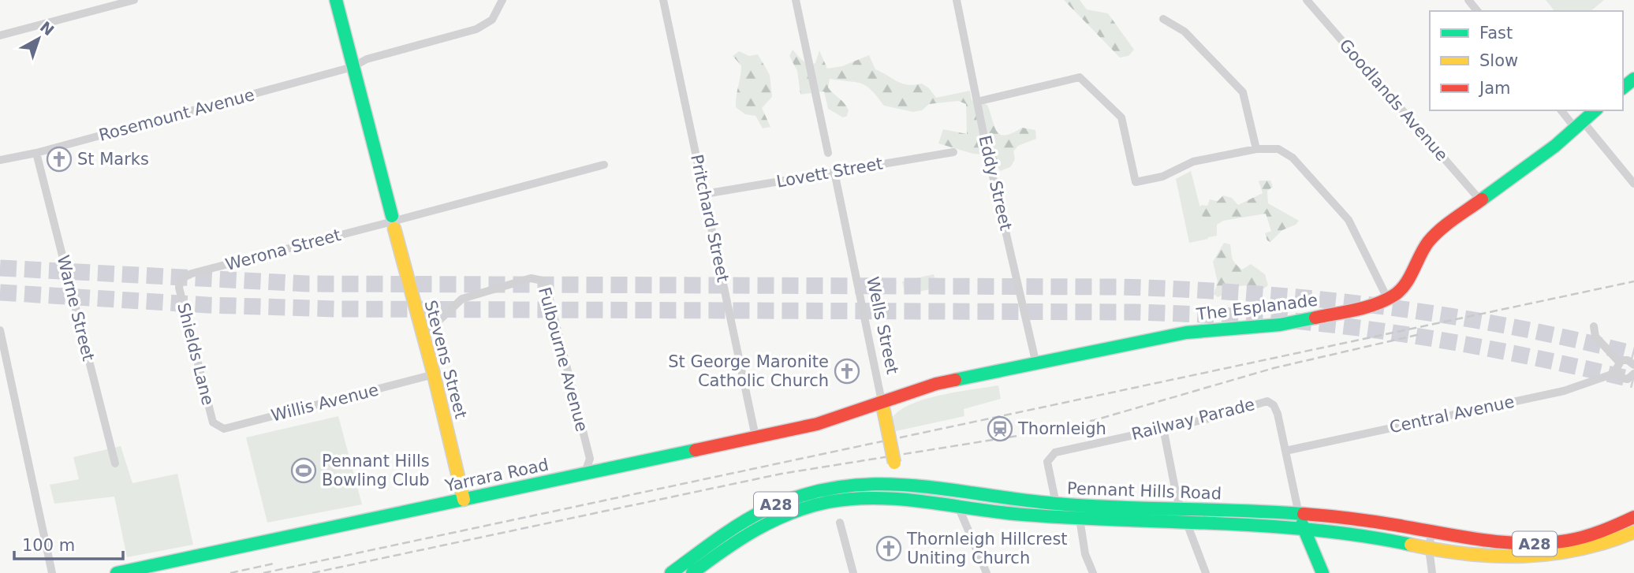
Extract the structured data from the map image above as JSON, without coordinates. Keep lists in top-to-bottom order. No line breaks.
{"streets":{"main road":["The Esplanade","Wells Street","Stevens Street","Yarrara Road","Pennant Hills Road","A28"],"street":["Goodlands Avenue","Rosemount Avenue","Lovett Street","Eddy Street","Pritchard Street","Werona Street","Warne Street","Shields Lane","Fulbourne Avenue","Willis Avenue","Central Avenue","Railway Parade"]},"crossings":[["Goodlands Avenue","The Esplanade"],["Rosemount Avenue","Warne Street"],["Rosemount Avenue","Stevens Street"],["Lovett Street","Pritchard Street"],["Lovett Street","Wells Street"],["Eddy Street","The Esplanade"],["Pritchard Street","Yarrara Road"],["Werona Street","Shields Lane"],["Werona Street","Stevens Street"],["The Esplanade","Wells Street"],["The Esplanade","Yarrara Road"],["Wells Street","Yarrara Road"],["Wells Street","Pennant Hills Road"],["Shields Lane","Willis Avenue"],["Stevens Street","Fulbourne Avenue"],["Stevens Street","Willis Avenue"],["Stevens Street","Yarrara Road"],["Fulbourne Avenue","Yarrara Road"],["Central Avenue","Railway Parade"],["Railway Parade","Pennant Hills Road"]],"places":{"church":["St Marks","St George Maronite Catholic Church","Thornleigh Hillcrest Uniting Church"],"station":["Thornleigh"],"sports":["Pennant Hills Bowling Club"]},"legend":["Fast","Slow","Jam"],"scale_bar":"100 m","north":"top right"}
